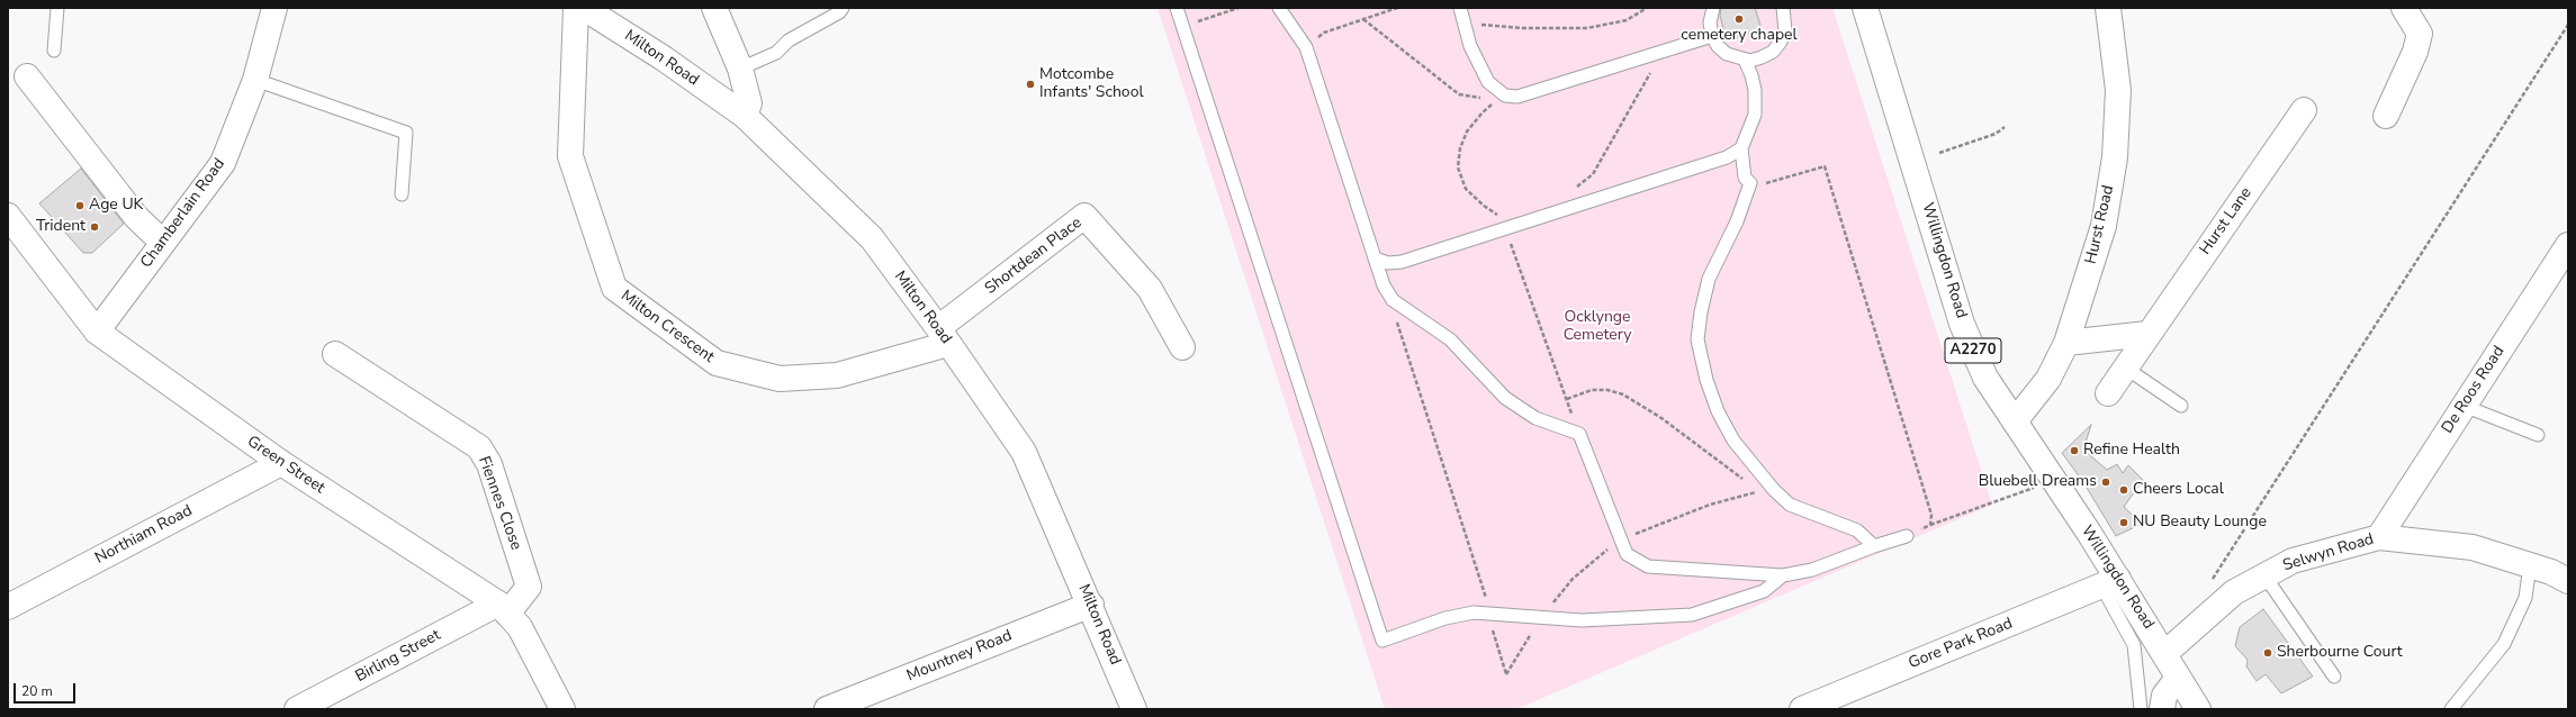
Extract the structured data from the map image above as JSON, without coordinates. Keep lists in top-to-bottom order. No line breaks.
{"streets":{"street":["Milton Road","Chamberlain Road","Hurst Lane","Hurst Road","Shortdean Place","Willingdon Road","Milton Crescent","A2270","De Roos Road","Green Street","Fiennes Close","Northiam Road","Selwyn Road","Gore Park Road","Birling Street","Mountney Road"]},"crossings":[["Milton Road","Shortdean Place"],["Milton Road","Milton Crescent"],["Milton Road","Mountney Road"],["Chamberlain Road","Green Street"],["Hurst Road","Willingdon Road"],["Shortdean Place","Milton Crescent"],["Willingdon Road","A2270"],["Willingdon Road","Selwyn Road"],["Willingdon Road","Gore Park Road"],["A2270","Selwyn Road"],["De Roos Road","Selwyn Road"],["Green Street","Fiennes Close"],["Green Street","Northiam Road"],["Green Street","Birling Street"],["Fiennes Close","Birling Street"]],"parks":["Ocklynge Cemetery"],"places":["cemetery chapel","Motcombe Infants' School","Age UK","Trident","Refine Health","Bluebell Dreams","Cheers Local","NU Beauty Lounge","Sherbourne Court"],"scale_bar":"20 m"}
